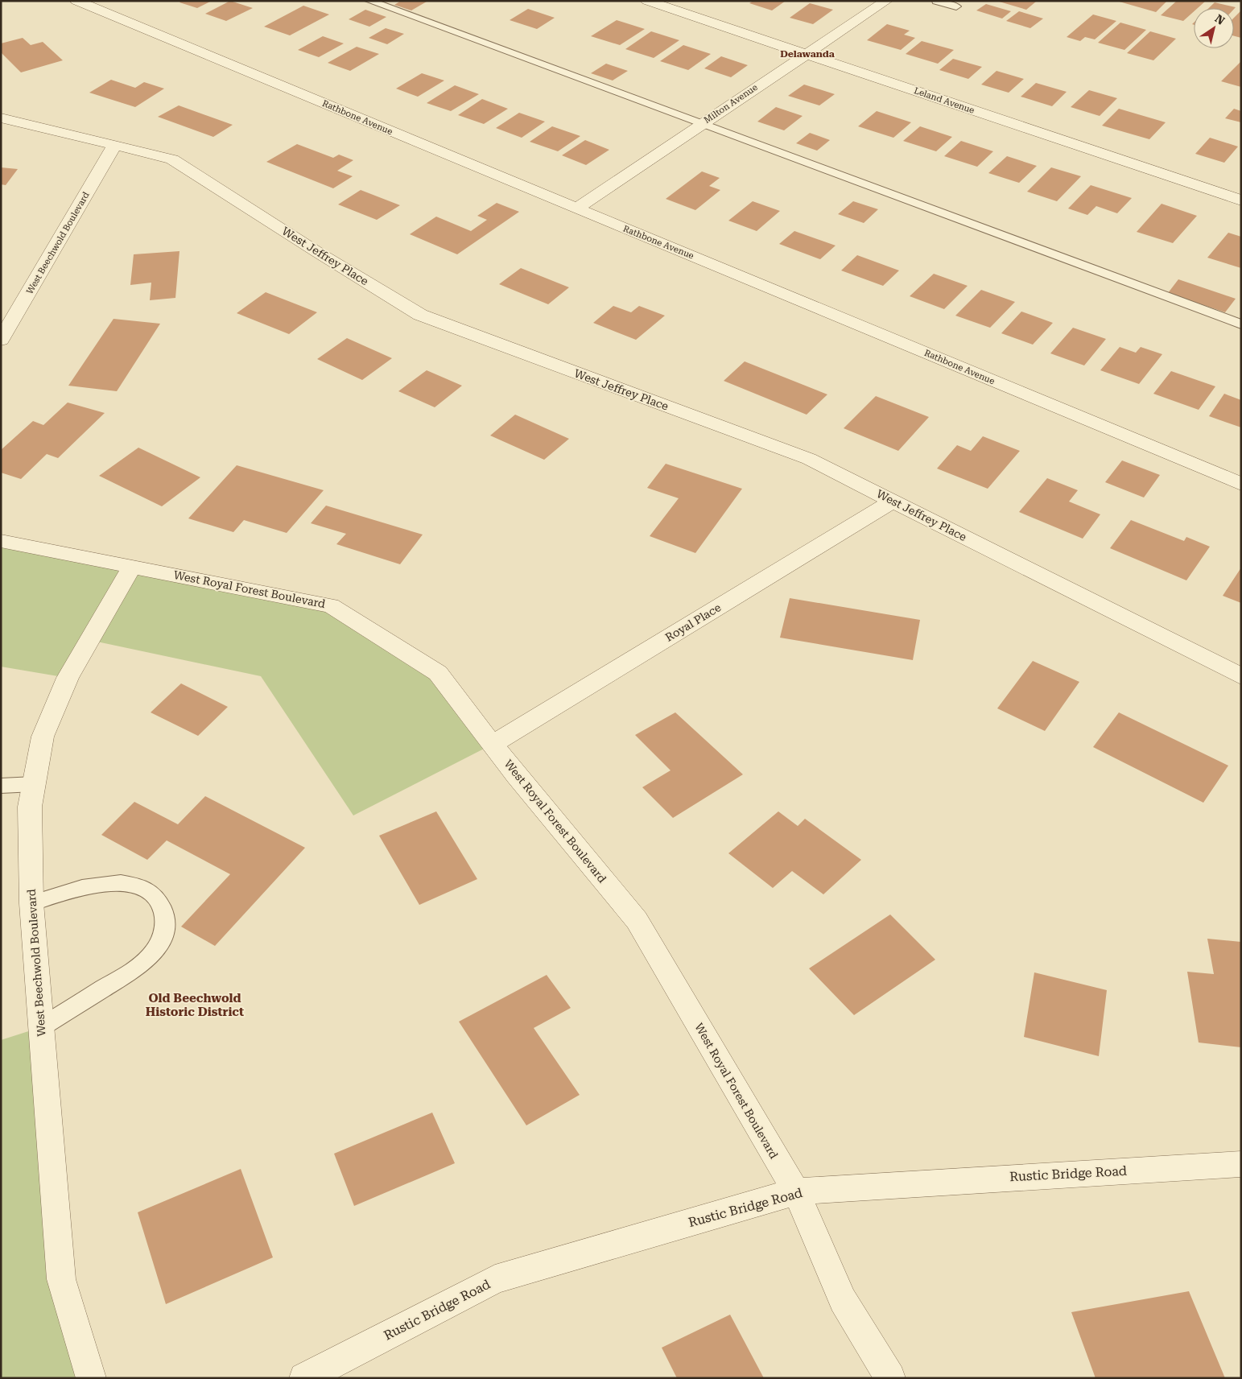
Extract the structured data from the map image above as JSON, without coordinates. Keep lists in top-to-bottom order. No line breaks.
{"streets":{"street":["Leland Avenue","Milton Avenue","Rathbone Avenue","West Beechwold Boulevard","West Jeffrey Place","West Royal Forest Boulevard","Royal Place","Rustic Bridge Road"]},"crossings":[["Leland Avenue","Milton Avenue"],["Milton Avenue","Rathbone Avenue"],["West Beechwold Boulevard","West Jeffrey Place"],["West Beechwold Boulevard","West Royal Forest Boulevard"],["West Jeffrey Place","Royal Place"],["West Royal Forest Boulevard","Royal Place"],["West Royal Forest Boulevard","Rustic Bridge Road"]],"districts":["Delawanda","Old Beechwold Historic District"],"north":"top right"}
